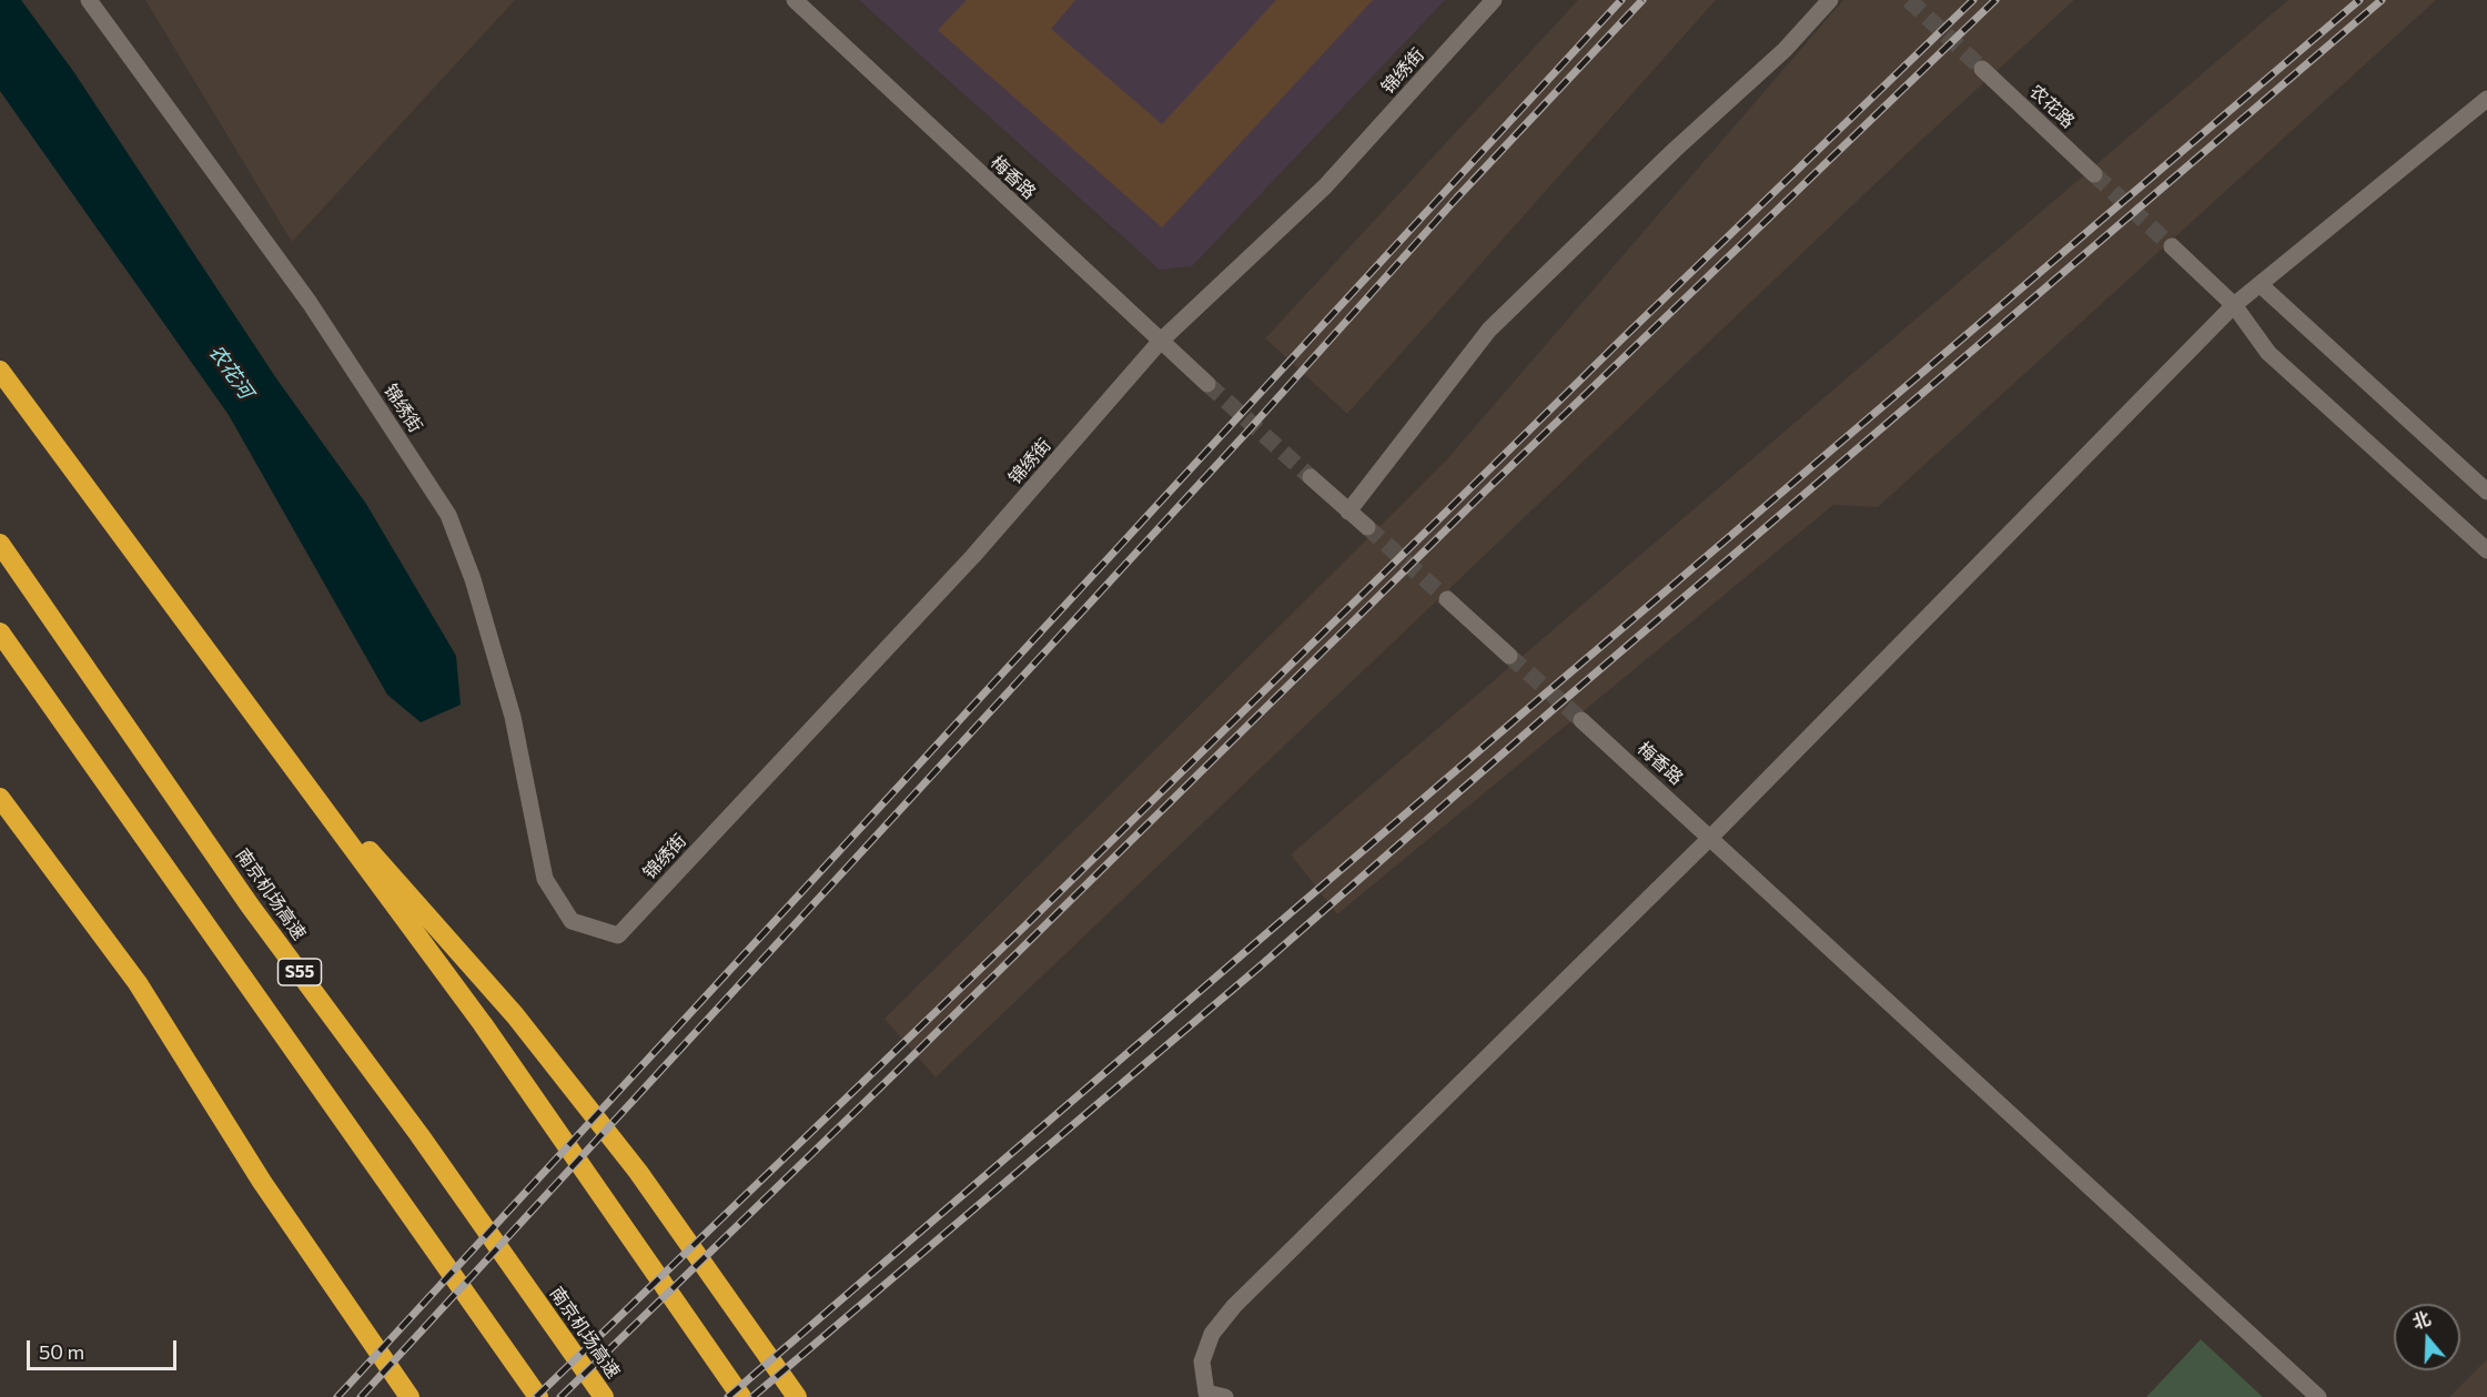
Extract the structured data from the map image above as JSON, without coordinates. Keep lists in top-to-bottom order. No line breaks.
{"streets":{"highway":["南京机场高速","S55"],"street":["锦绣街","农花路","梅香路"]},"crossings":[["锦绣街","梅香路"]],"water":["农花河"],"scale_bar":"50 m","north":"top"}
